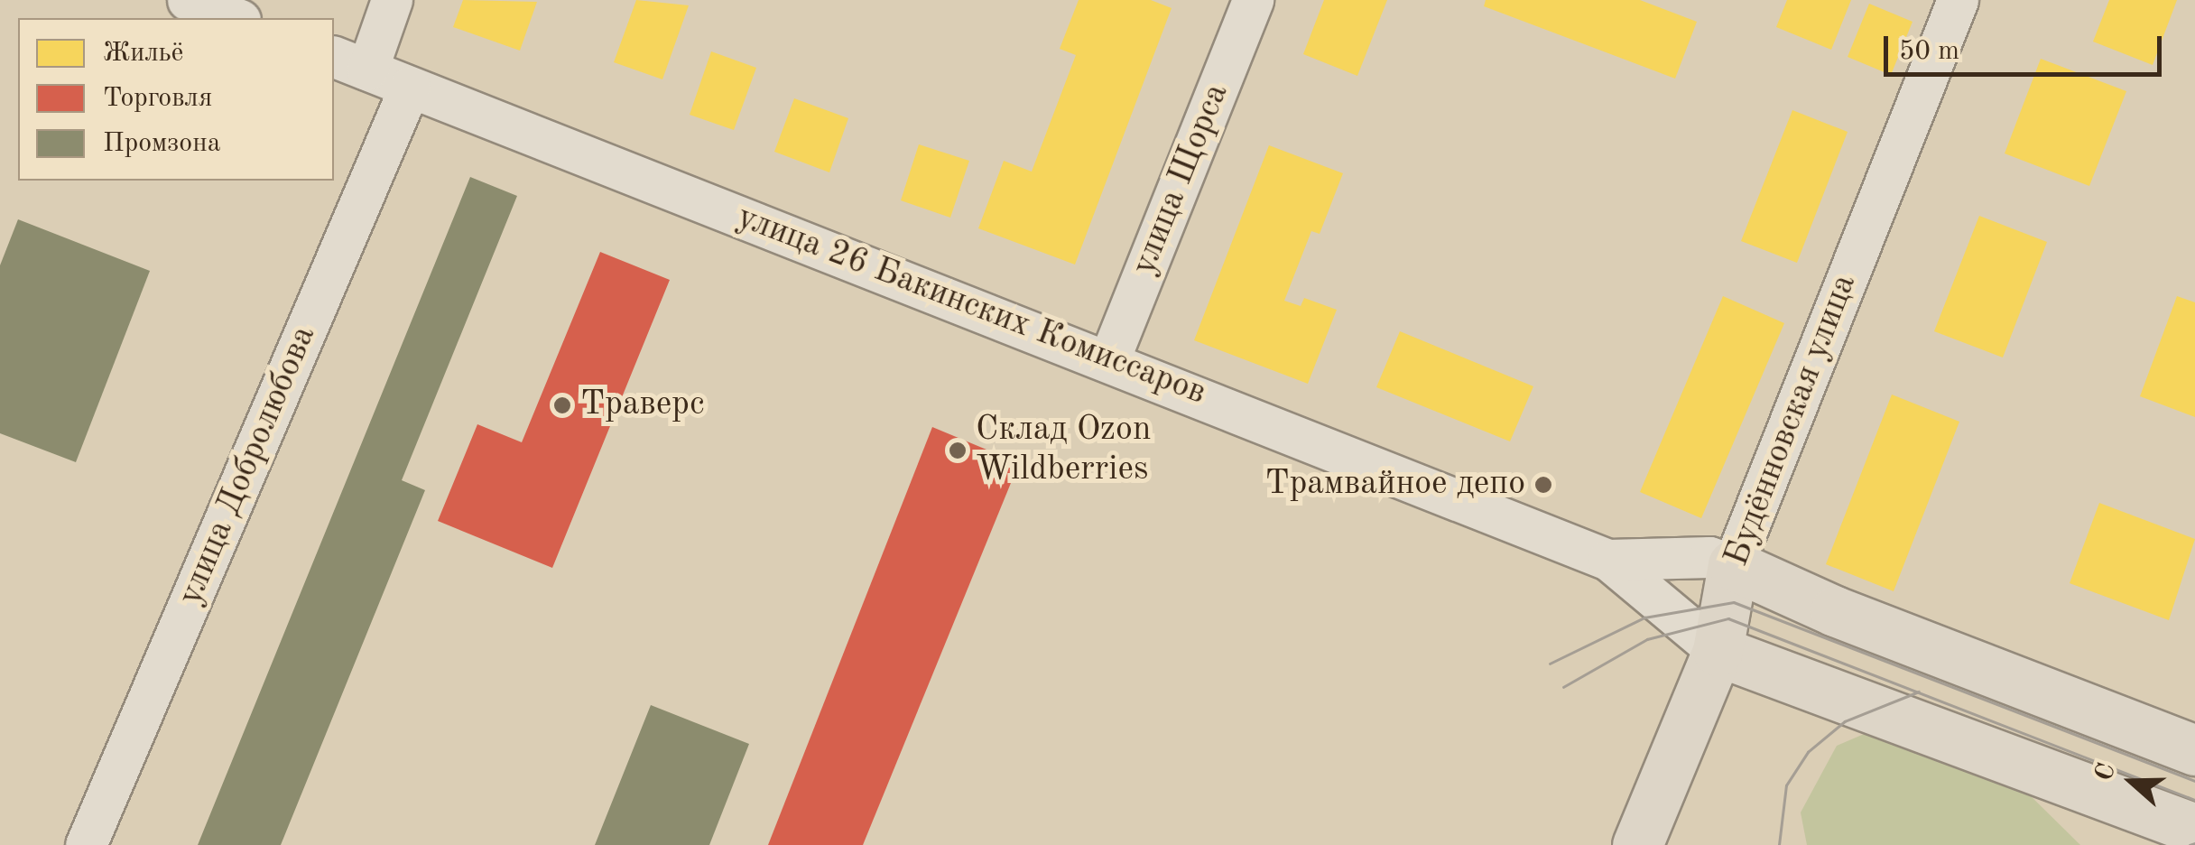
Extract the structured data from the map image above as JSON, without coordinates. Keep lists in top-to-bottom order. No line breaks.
{"streets":{"main road":["улица 26 Бакинских Комиссаров","Будённовская улица"],"street":["улица Щорса","улица Добролюбова"]},"crossings":[["улица Щорса","улица 26 Бакинских Комиссаров"],["улица 26 Бакинских Комиссаров","Будённовская улица"],["улица 26 Бакинских Комиссаров","улица Добролюбова"]],"places":["Траверс","Склад Ozon Wildberries","Трамвайное депо"],"legend":["Жильё","Торговля","Промзона"],"scale_bar":"50 m","north":"left"}
